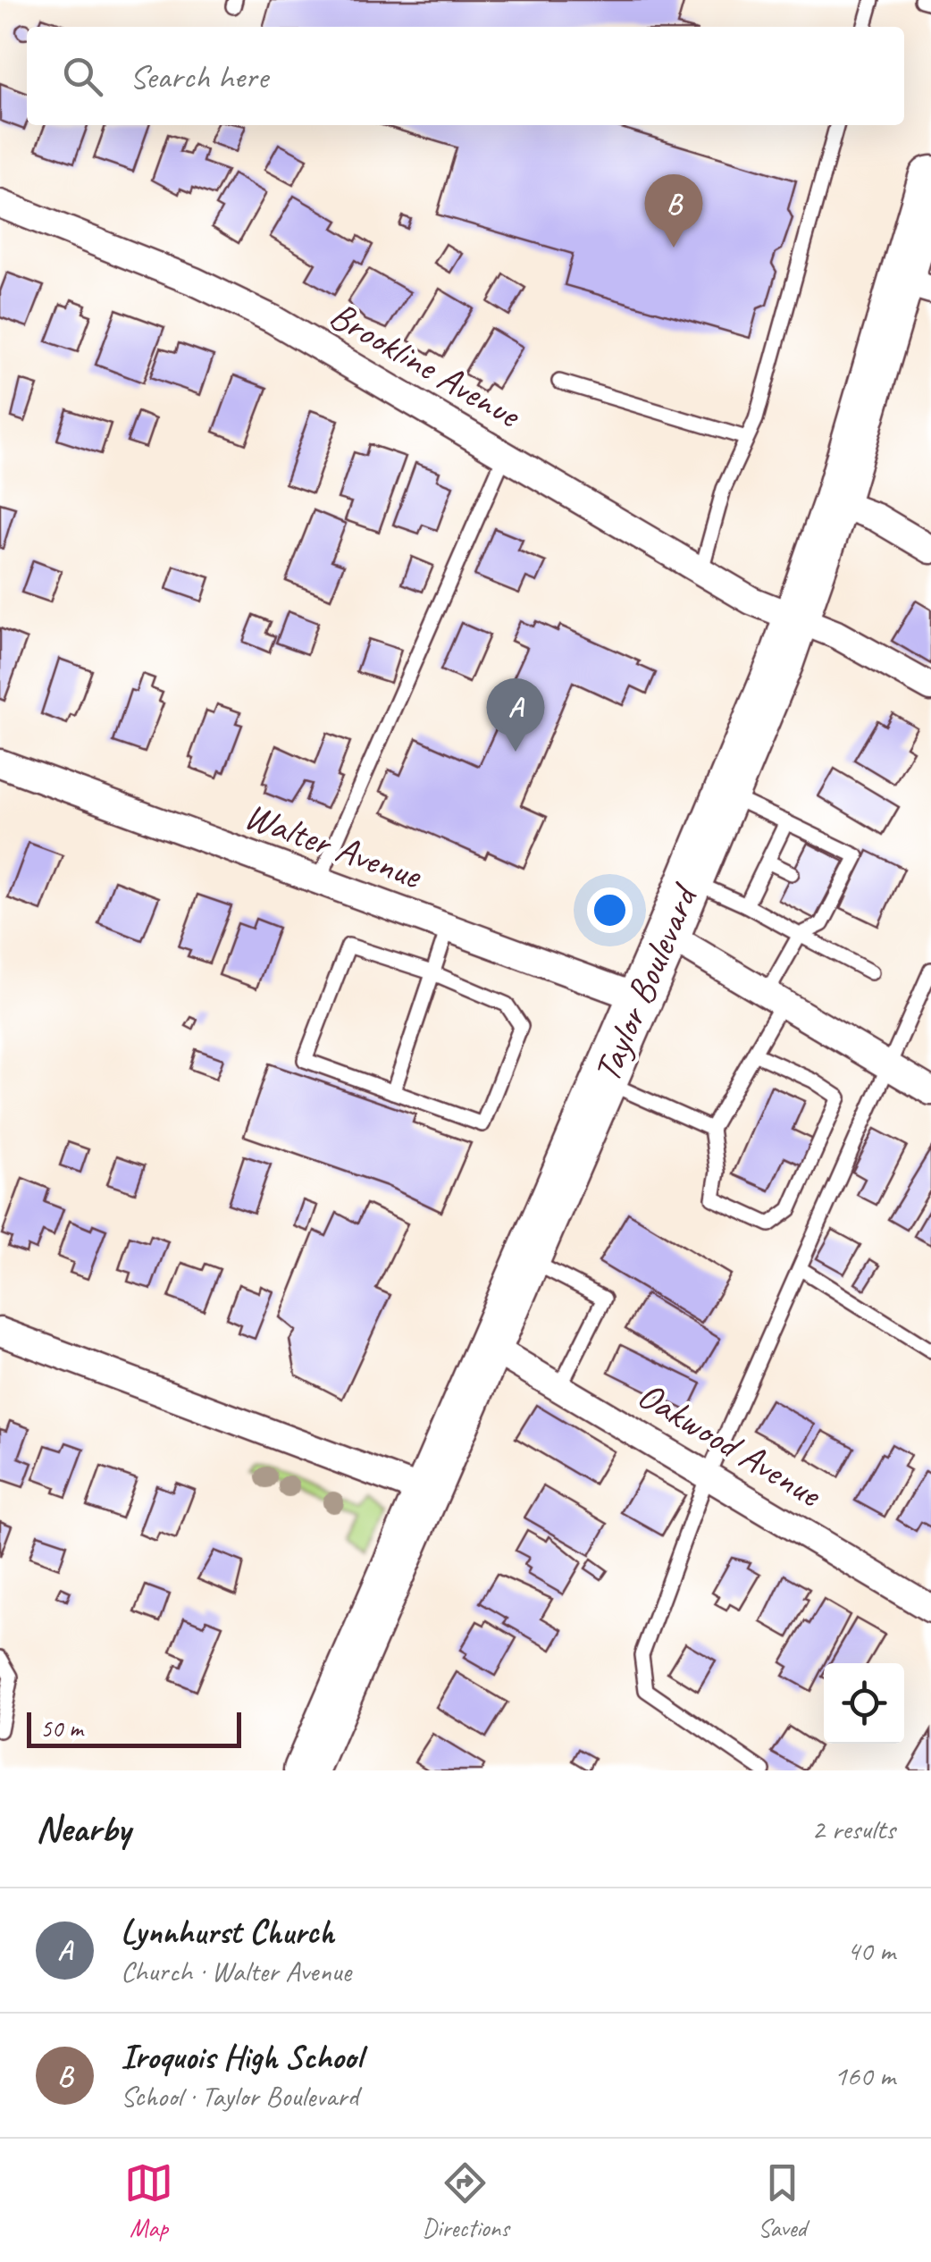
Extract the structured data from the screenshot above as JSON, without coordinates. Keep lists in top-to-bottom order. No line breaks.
{"streets":{"main road":["Taylor Boulevard"],"street":["Brookline Avenue","Walter Avenue","Oakwood Avenue"]},"crossings":[["Brookline Avenue","Taylor Boulevard"],["Walter Avenue","Taylor Boulevard"],["Taylor Boulevard","Oakwood Avenue"]],"scale_bar":"50 m","page":{"search":"Search here","pins":["B","A"],"scale":"50 m","heading":["Nearby","2 results"],"list":[{"mark":"A","name":"Lynnhurst Church","note":"Church · Walter Avenue","value":"40 m"},{"mark":"B","name":"Iroquois High School","note":"School · Taylor Boulevard","value":"160 m"}],"nav":["Map","Directions","Saved"]}}
